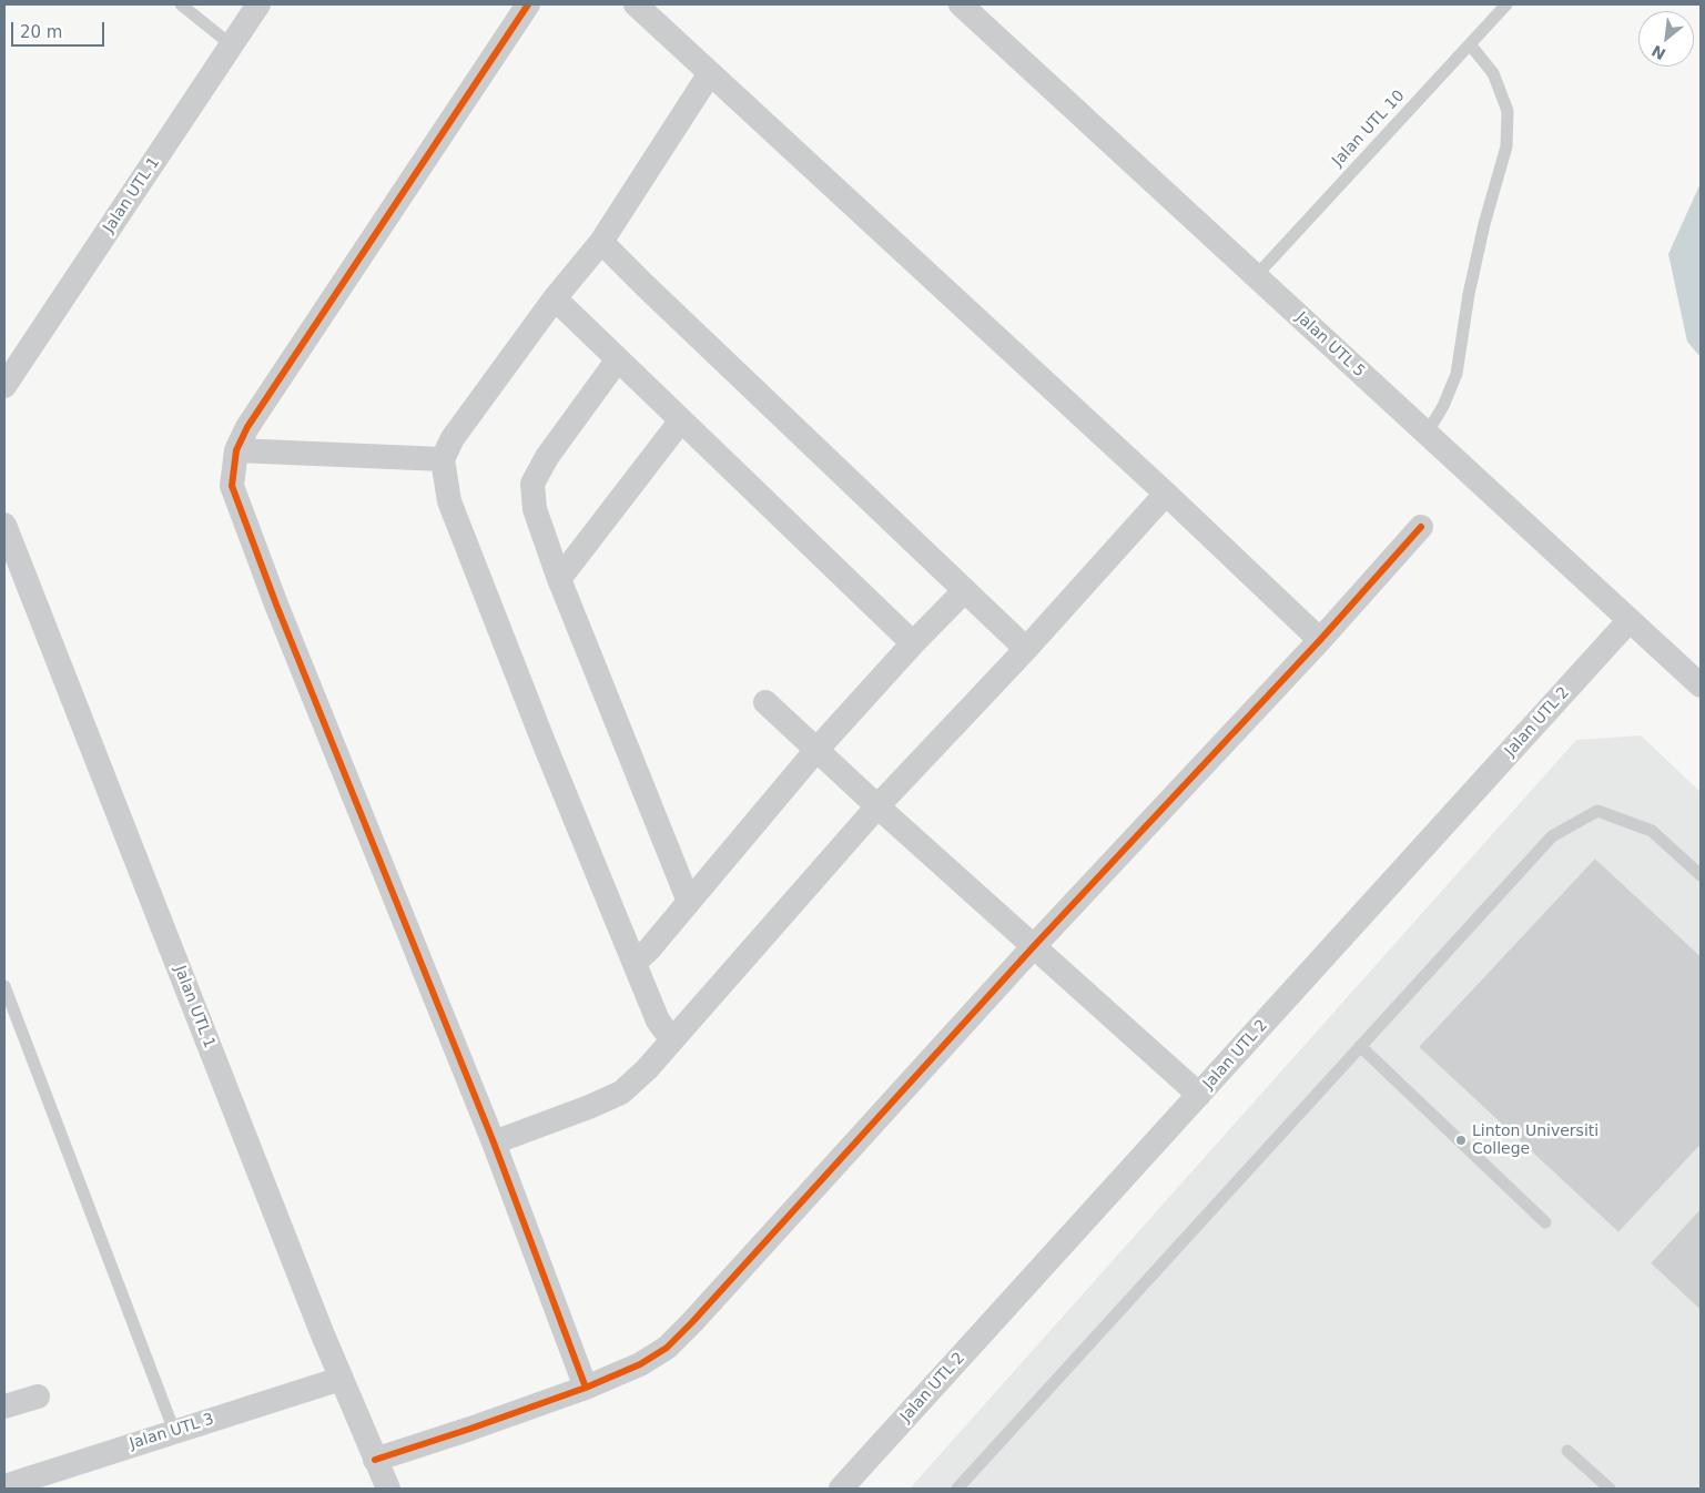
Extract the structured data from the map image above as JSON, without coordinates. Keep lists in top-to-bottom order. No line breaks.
{"streets":{"street":["Jalan UTL 1","Jalan UTL 5","Jalan UTL 2","Jalan UTL 3"],"lane":["Jalan UTL 10"]},"crossings":[["Jalan UTL 10","Jalan UTL 5"],["Jalan UTL 1","Jalan UTL 3"],["Jalan UTL 5","Jalan UTL 2"]],"places":["Linton Universiti College"],"scale_bar":"20 m","north":"bottom left"}
